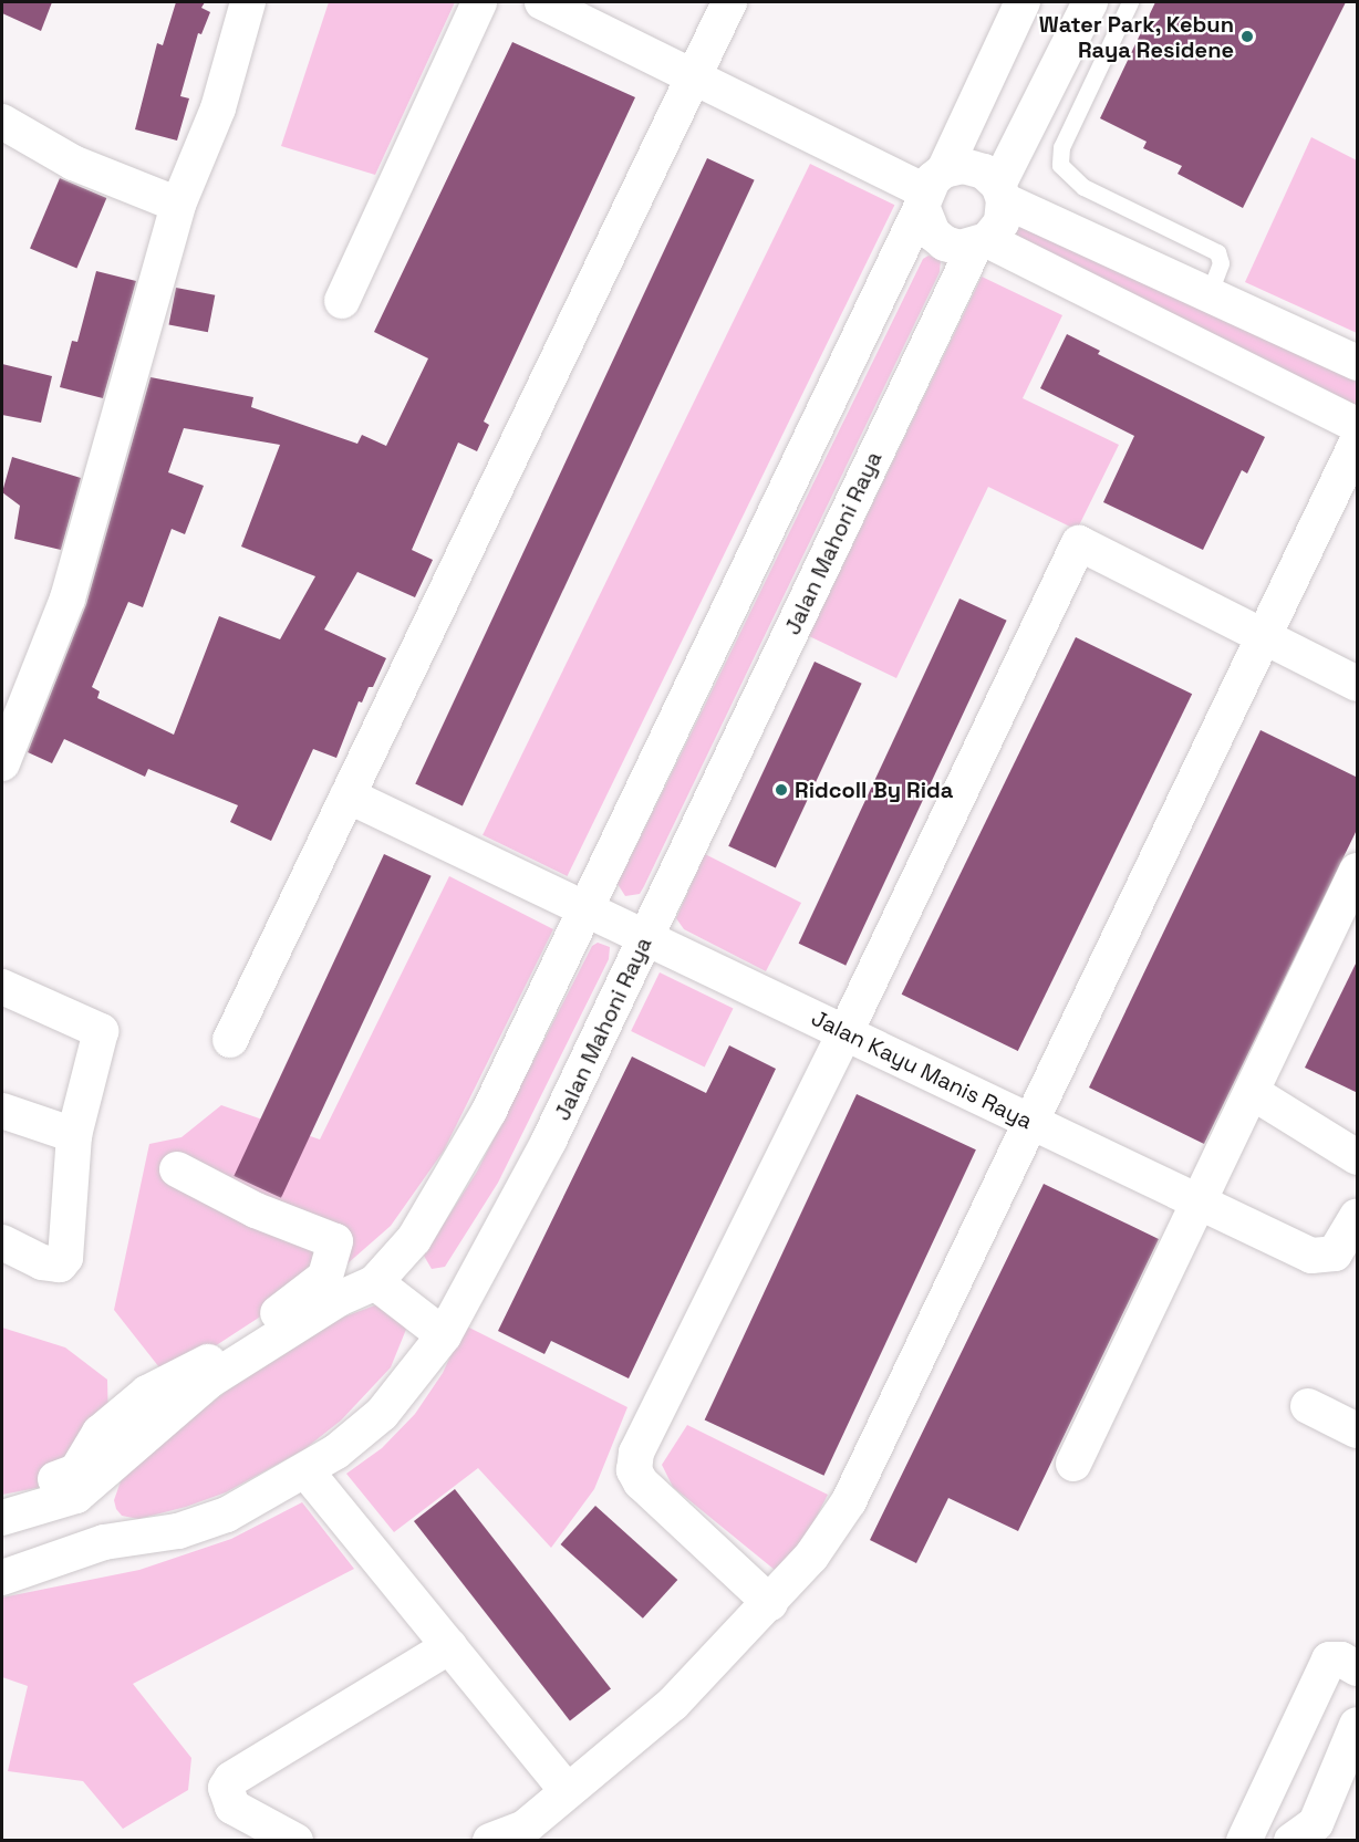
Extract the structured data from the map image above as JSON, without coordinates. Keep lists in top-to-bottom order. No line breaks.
{"streets":{"street":["Jalan Mahoni Raya","Jalan Kayu Manis Raya"]},"crossings":[["Jalan Mahoni Raya","Jalan Kayu Manis Raya"]],"places":["Water Park, Kebun Raya Residene","Ridcoll By Rida"]}
